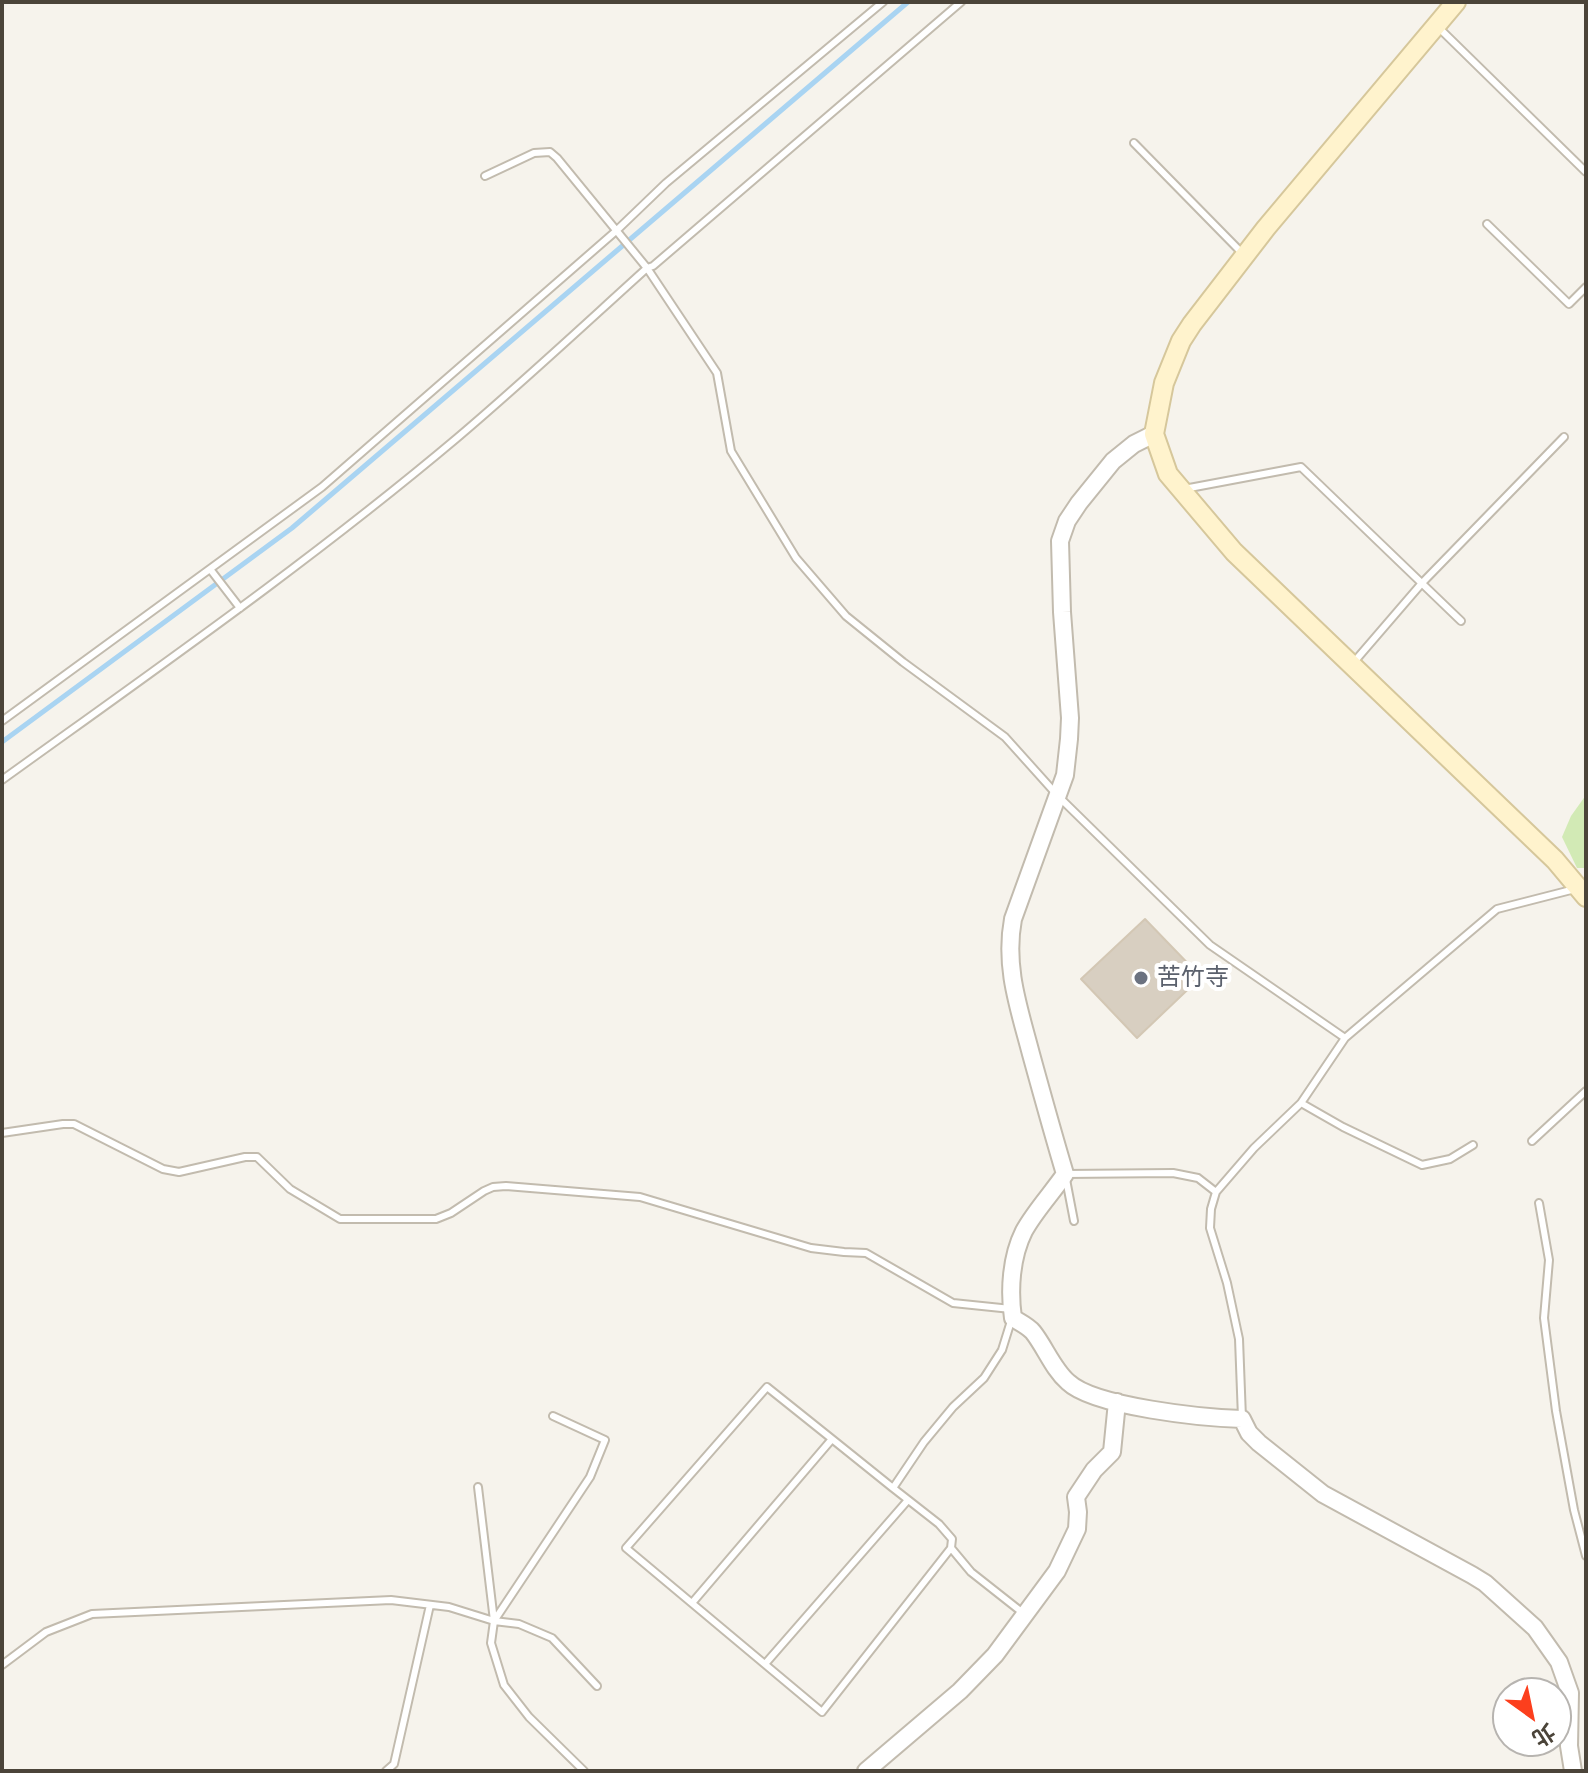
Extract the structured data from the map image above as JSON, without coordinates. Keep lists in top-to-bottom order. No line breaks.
{"places":["苦竹寺"],"north":"bottom right"}
